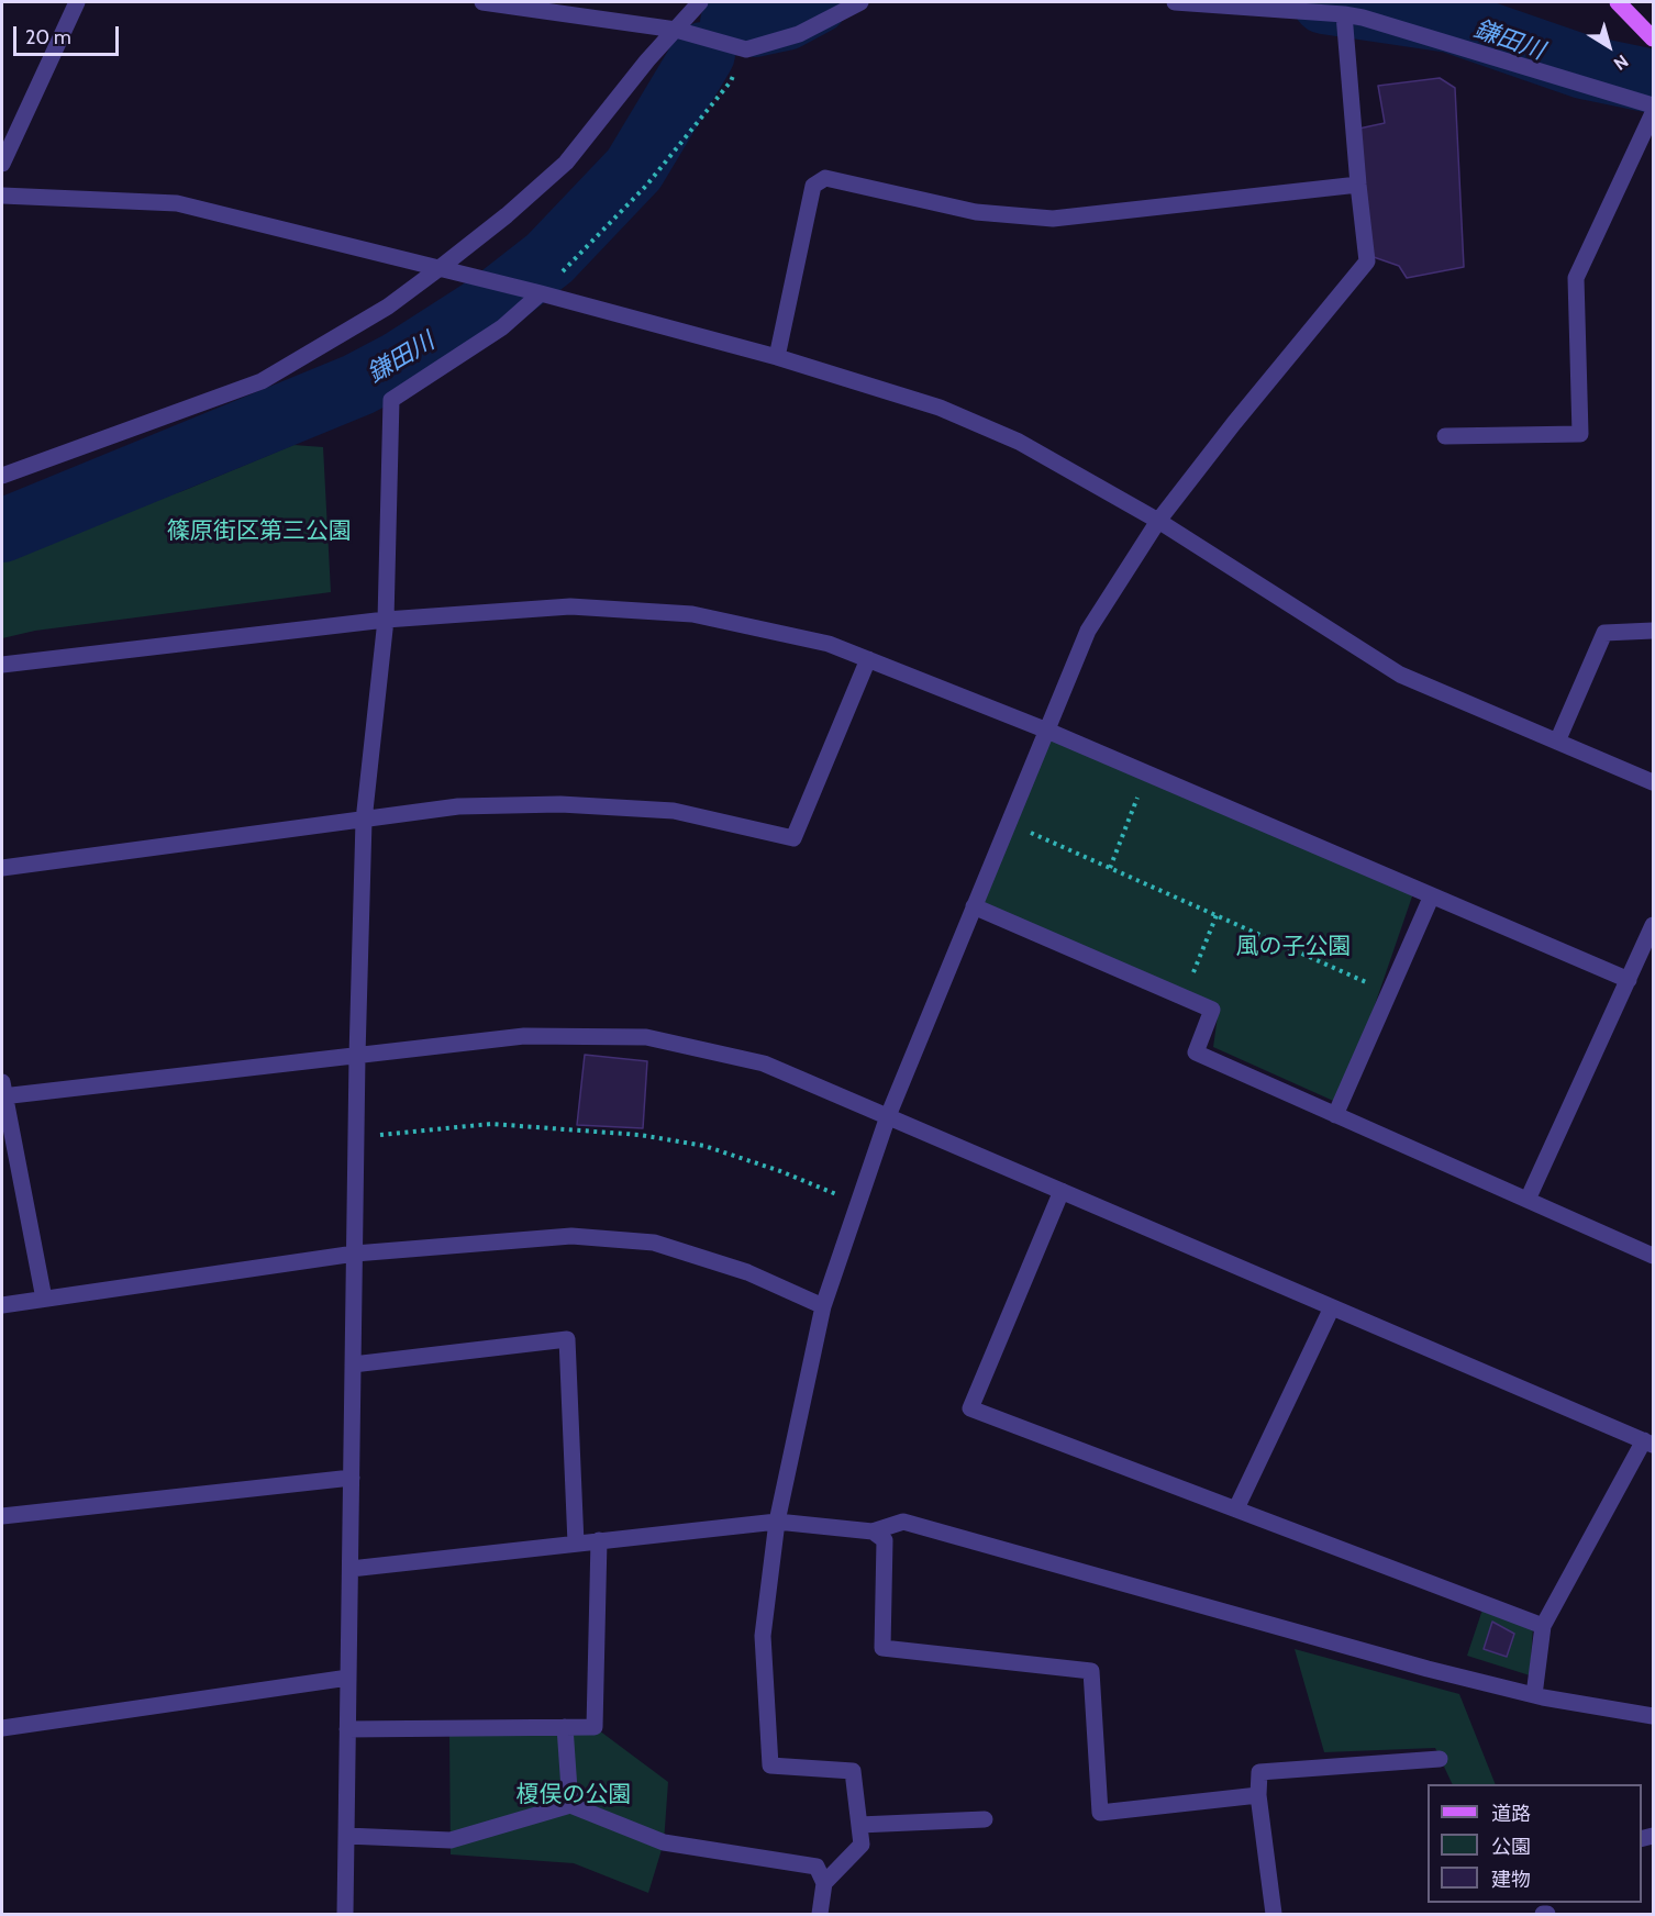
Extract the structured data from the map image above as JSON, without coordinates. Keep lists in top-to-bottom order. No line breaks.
{"water":["鎌田川"],"parks":["篠原街区第三公園","風の子公園","榎俣の公園"],"legend":["道路","公園","建物"],"scale_bar":"20 m","north":"bottom right"}
